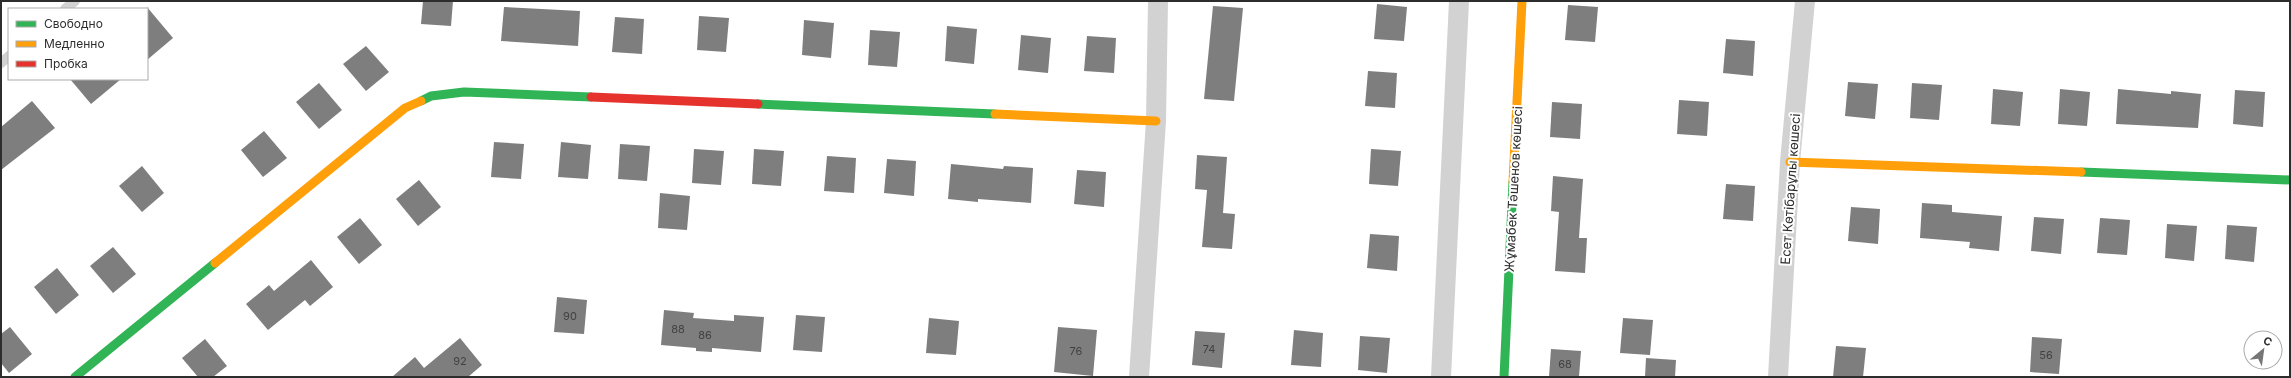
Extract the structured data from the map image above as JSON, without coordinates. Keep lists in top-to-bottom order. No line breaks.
{"streets":{"street":["Жұмабек Тәшенов көшесі","Есет Көтібарұлы көшесі"]},"house_numbers":["90","88","86","74","76","56","92","68"],"legend":["Свободно","Медленно","Пробка"],"north":"top right"}
